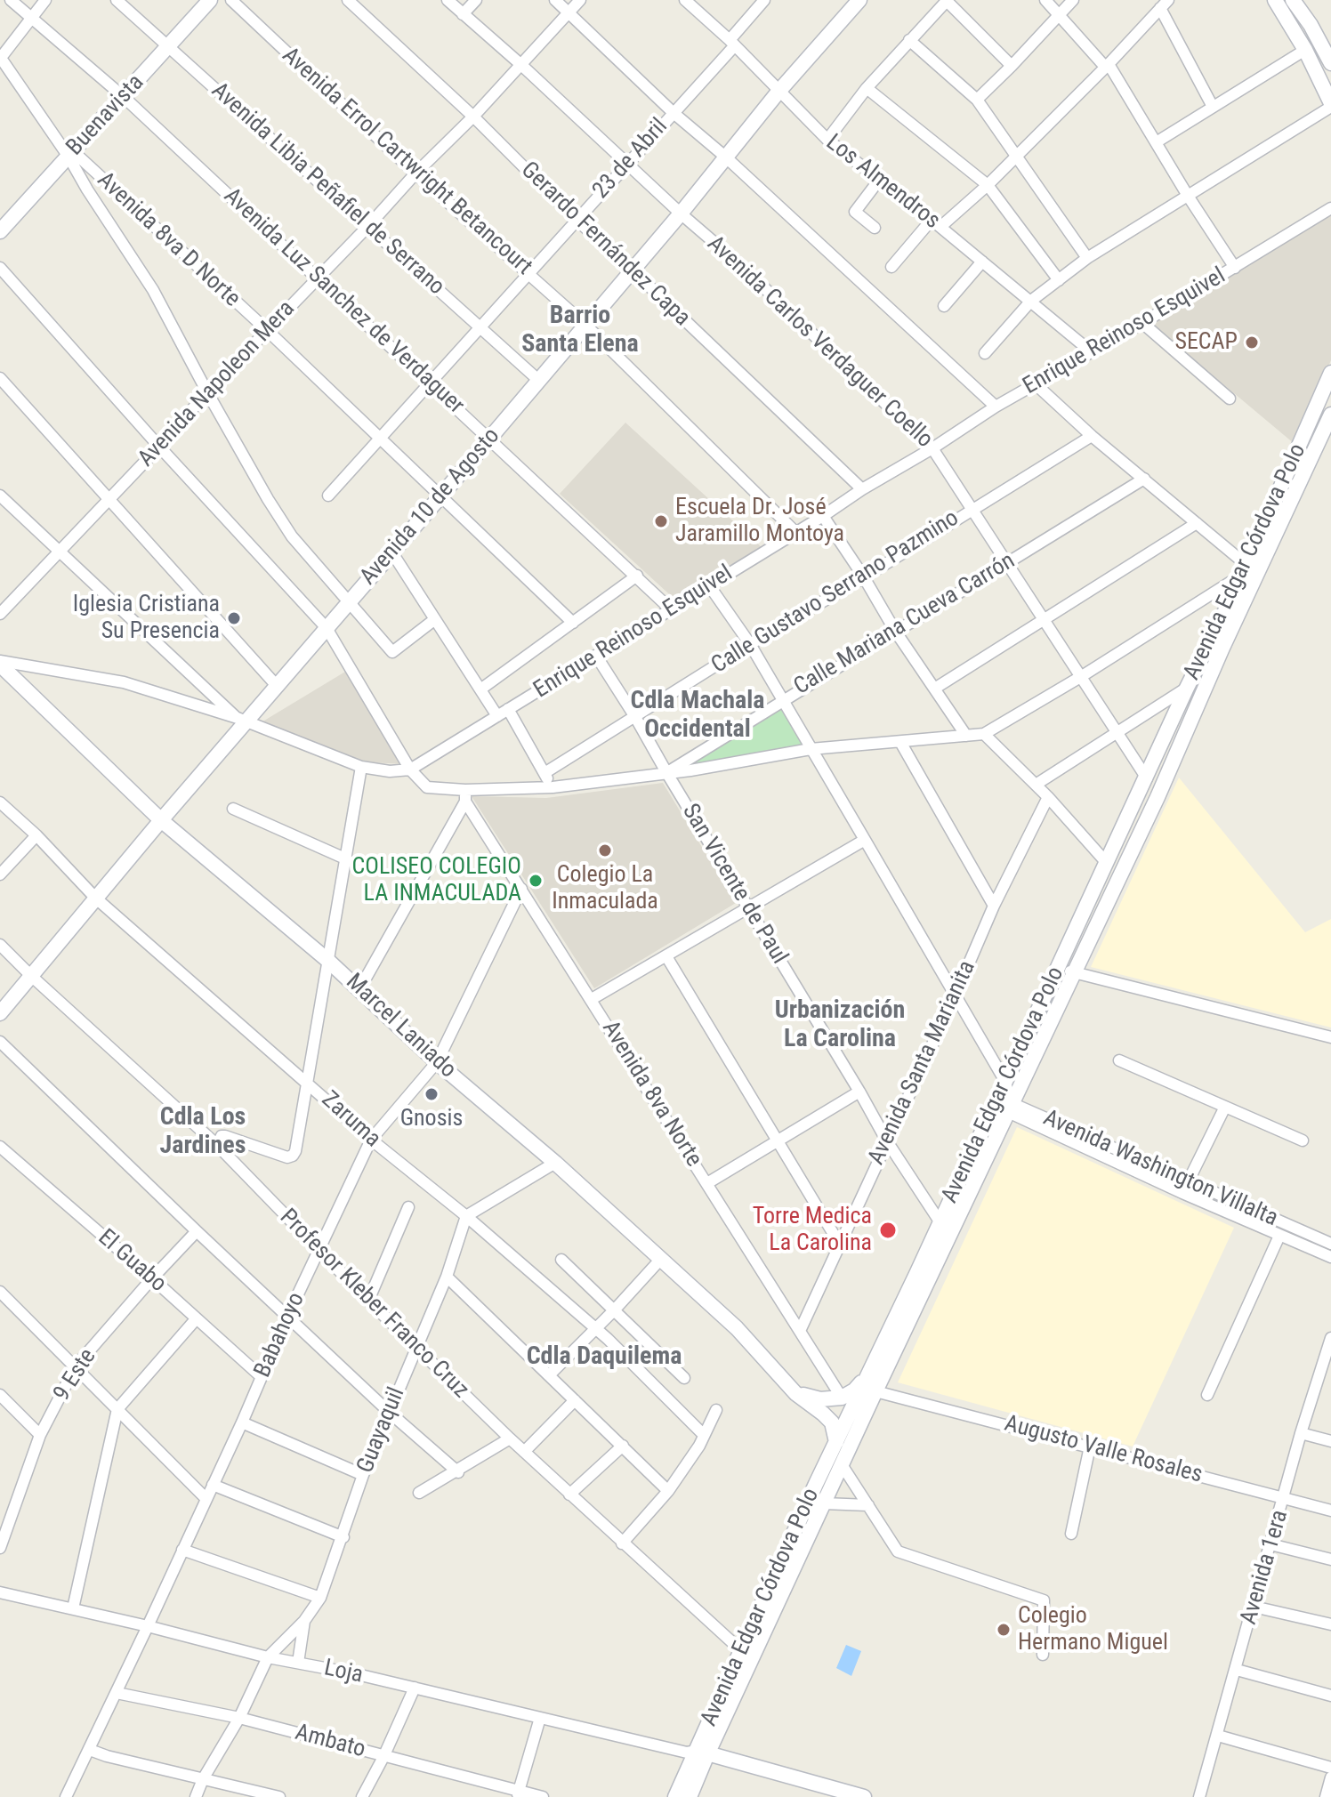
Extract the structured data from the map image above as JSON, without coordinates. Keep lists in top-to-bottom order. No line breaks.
{"streets":{"main road":["Buenavista","Avenida 10 de Agosto","Avenida Edgar Córdova Polo","Marcel Laniado"],"street":["23 de Abril","Avenida Errol Cartwright Betancourt","Los Almendros","Avenida Libia Peñafiel de Serrano","Avenida 8va D Norte","Gerardo Fernández Capa","Avenida Luz Sanchez de Verdaguer","Enrique Reinoso Esquivel","Avenida Carlos Verdaguer Coello","Avenida Napoleon Mera","Calle Gustavo Serrano Pazmino","Calle Mariana Cueva Carrón","San Vicente de Paul","Avenida Santa Marianita","Avenida 8va Norte","Zaruma","Avenida Washington Villalta","El Guabo","Profesor Kleber Franco Cruz","Babahoyo","9 Este","Guayaquil","Augusto Valle Rosales","Avenida 1era","Loja","Ambato"]},"crossings":[["Buenavista","Avenida Libia Peñafiel de Serrano"],["Buenavista","Avenida 8va D Norte"],["Buenavista","Avenida Luz Sanchez de Verdaguer"],["23 de Abril","Avenida Errol Cartwright Betancourt"],["23 de Abril","Los Almendros"],["23 de Abril","Avenida Libia Peñafiel de Serrano"],["23 de Abril","Avenida 8va D Norte"],["23 de Abril","Gerardo Fernández Capa"],["23 de Abril","Avenida Luz Sanchez de Verdaguer"],["23 de Abril","Avenida Carlos Verdaguer Coello"],["Avenida Errol Cartwright Betancourt","Enrique Reinoso Esquivel"],["Avenida Errol Cartwright Betancourt","Avenida Napoleon Mera"],["Avenida Errol Cartwright Betancourt","Avenida 10 de Agosto"],["Los Almendros","Enrique Reinoso Esquivel"],["Los Almendros","Avenida 10 de Agosto"],["Avenida Libia Peñafiel de Serrano","Avenida Napoleon Mera"],["Avenida Libia Peñafiel de Serrano","Avenida 10 de Agosto"],["Avenida 8va D Norte","Avenida Napoleon Mera"],["Avenida 8va D Norte","Avenida 10 de Agosto"],["Gerardo Fernández Capa","Enrique Reinoso Esquivel"],["Gerardo Fernández Capa","Avenida Napoleon Mera"],["Gerardo Fernández Capa","Avenida 10 de Agosto"],["Avenida Luz Sanchez de Verdaguer","Enrique Reinoso Esquivel"],["Avenida Luz Sanchez de Verdaguer","Avenida Napoleon Mera"],["Avenida Luz Sanchez de Verdaguer","Avenida 10 de Agosto"],["Enrique Reinoso Esquivel","Avenida Carlos Verdaguer Coello"],["Enrique Reinoso Esquivel","San Vicente de Paul"],["Avenida Carlos Verdaguer Coello","Avenida Napoleon Mera"],["Avenida Carlos Verdaguer Coello","Avenida 10 de Agosto"],["Avenida Carlos Verdaguer Coello","Avenida Edgar Córdova Polo"],["Avenida Carlos Verdaguer Coello","Calle Gustavo Serrano Pazmino"],["Avenida Carlos Verdaguer Coello","Calle Mariana Cueva Carrón"],["Avenida 10 de Agosto","Marcel Laniado"],["Avenida 10 de Agosto","Zaruma"],["Avenida 10 de Agosto","Profesor Kleber Franco Cruz"],["Avenida Edgar Córdova Polo","San Vicente de Paul"],["Avenida Edgar Córdova Polo","Marcel Laniado"],["Avenida Edgar Córdova Polo","Avenida Washington Villalta"],["Avenida Edgar Córdova Polo","Profesor Kleber Franco Cruz"],["Avenida Edgar Córdova Polo","Augusto Valle Rosales"],["Avenida Edgar Córdova Polo","Loja"],["Calle Gustavo Serrano Pazmino","San Vicente de Paul"],["Calle Mariana Cueva Carrón","San Vicente de Paul"],["San Vicente de Paul","Avenida Santa Marianita"],["Marcel Laniado","Babahoyo"],["Avenida Santa Marianita","Avenida 8va Norte"],["Avenida 8va Norte","Babahoyo"],["Zaruma","Babahoyo"],["Zaruma","Guayaquil"],["El Guabo","Babahoyo"],["El Guabo","9 Este"],["Profesor Kleber Franco Cruz","Babahoyo"],["Profesor Kleber Franco Cruz","Guayaquil"],["Babahoyo","Loja"],["Babahoyo","Ambato"],["Guayaquil","Loja"],["Guayaquil","Ambato"],["Augusto Valle Rosales","Avenida 1era"]],"districts":["Barrio Santa Elena","Cdla Machala Occidental","Urbanización La Carolina","Cdla Los Jardines","Cdla Daquilema"],"places":["SECAP","Escuela Dr. José Jaramillo Montoya","Iglesia Cristiana Su Presencia","Colegio La Inmaculada","COLISEO COLEGIO LA INMACULADA","Gnosis","Torre Medica La Carolina","Colegio Hermano Miguel"]}
